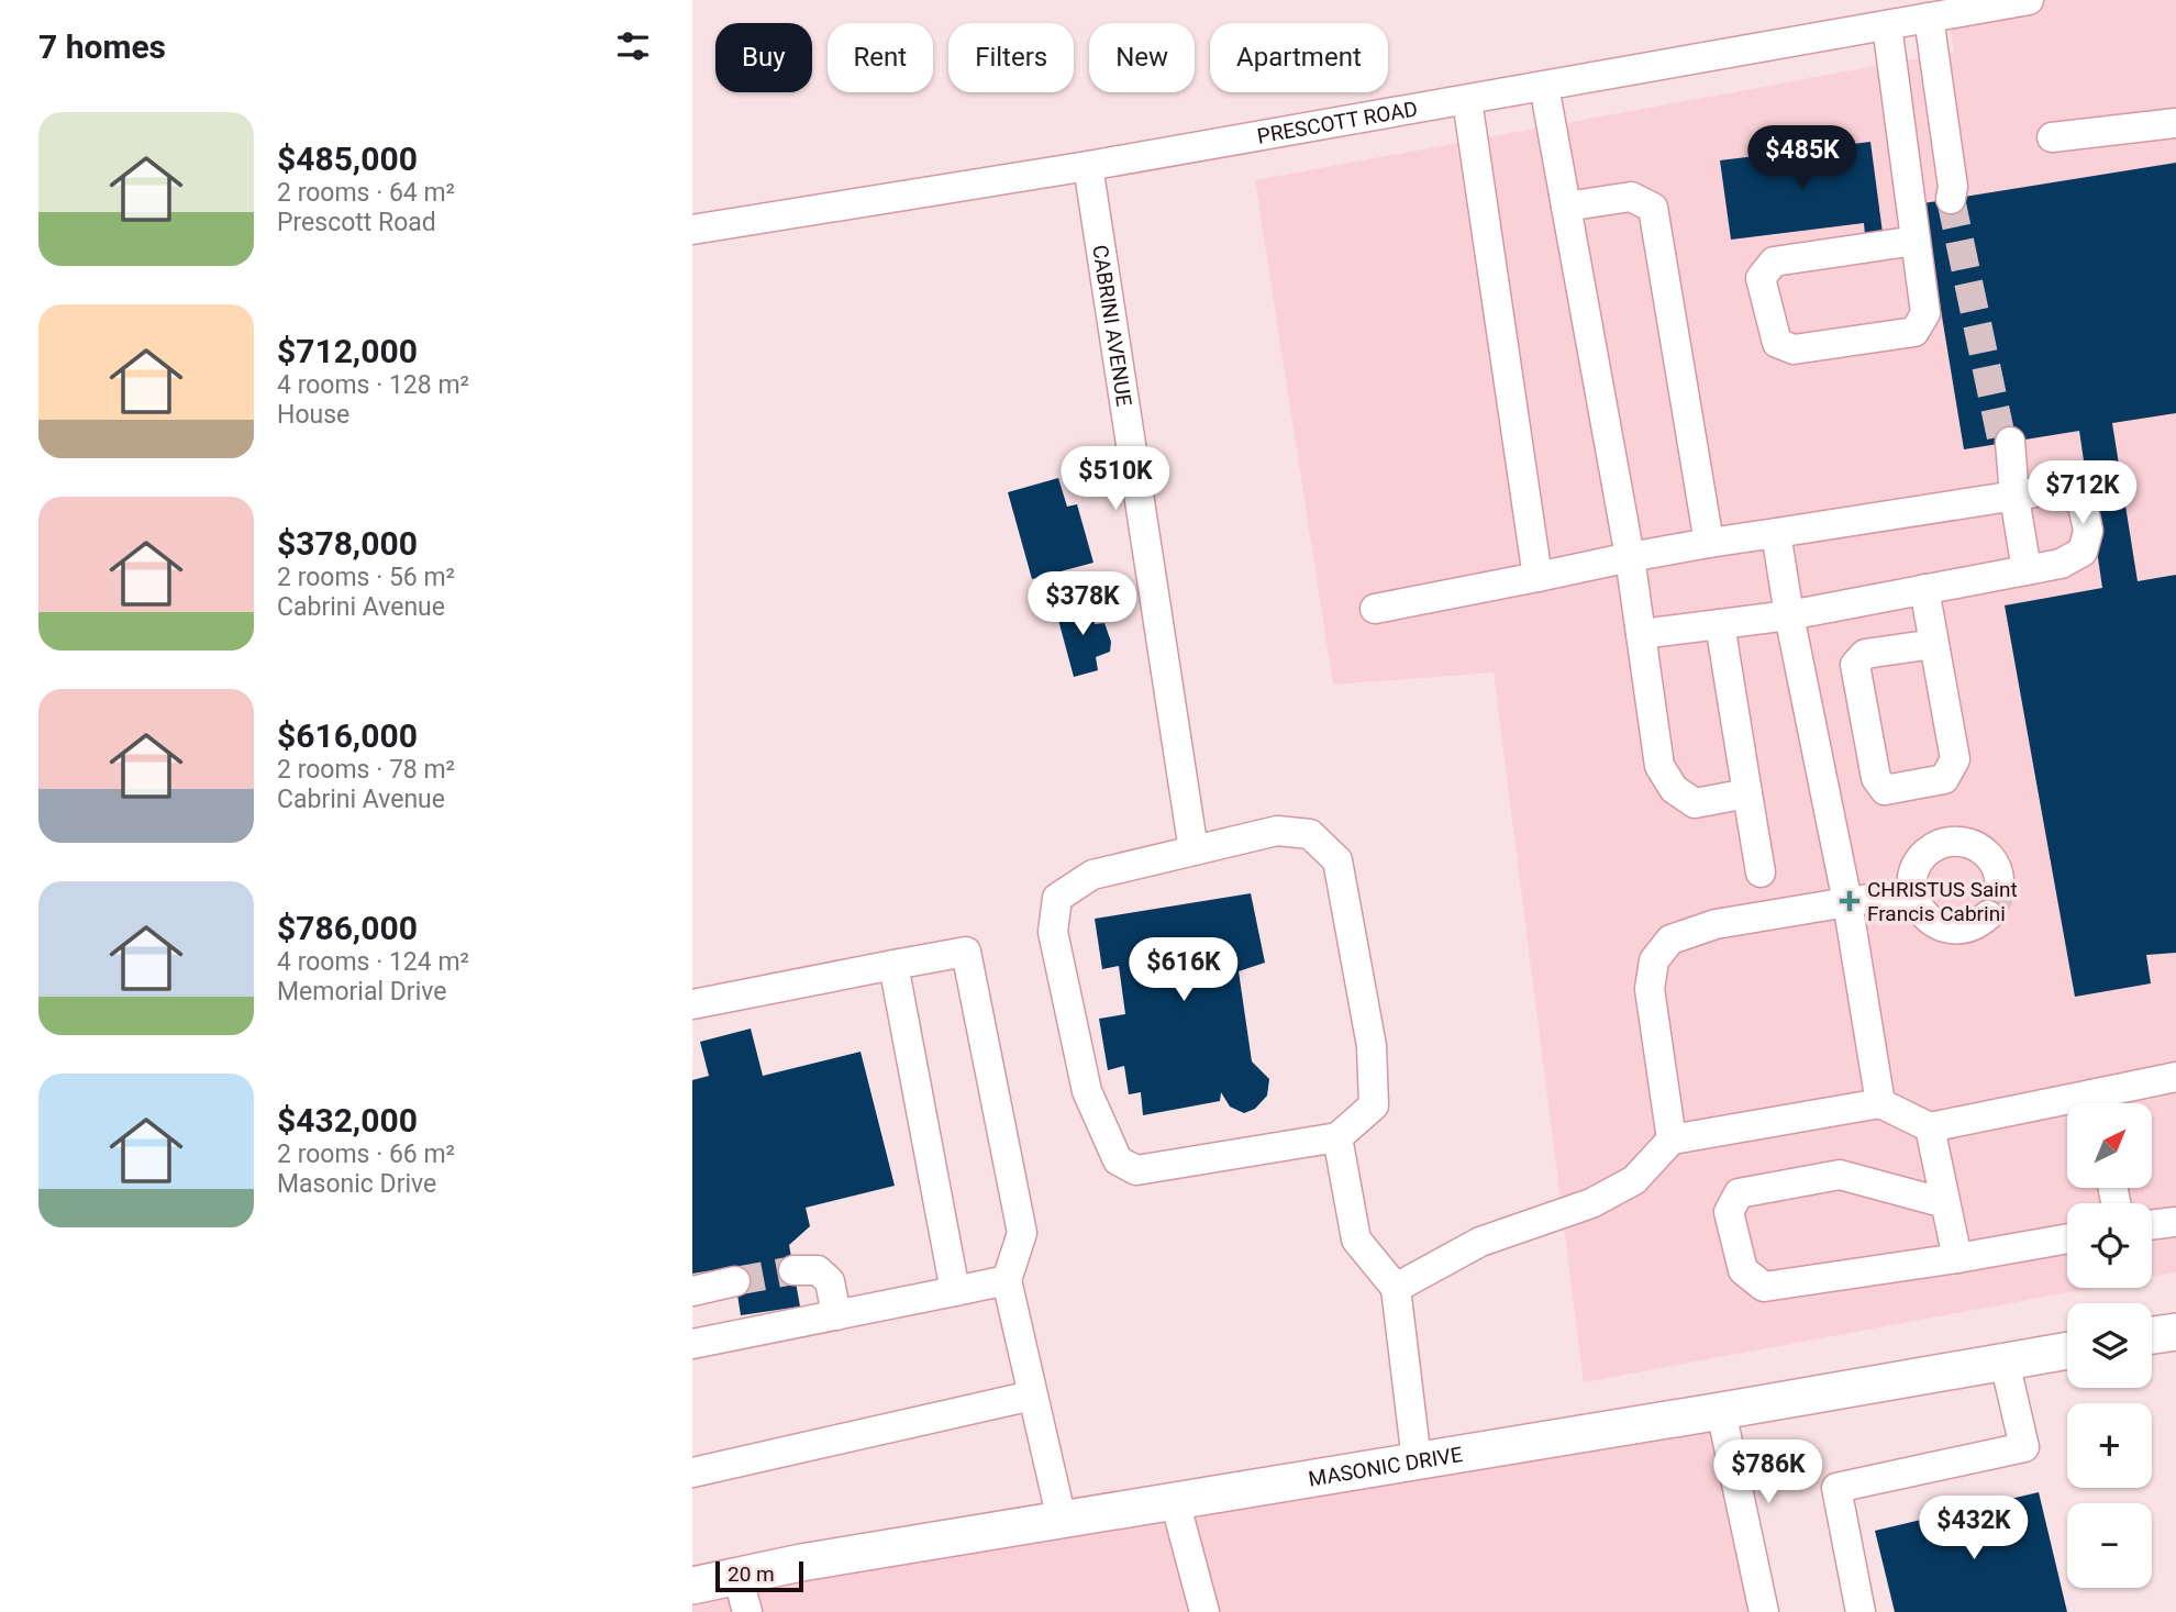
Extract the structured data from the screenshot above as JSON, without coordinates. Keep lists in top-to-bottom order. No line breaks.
{"streets":{"main road":["MASONIC DRIVE"],"street":["PRESCOTT ROAD","CABRINI AVENUE"]},"crossings":[["PRESCOTT ROAD","CABRINI AVENUE"]],"places":{"health":["CHRISTUS Saint Francis Cabrini"]},"scale_bar":"20 m","north":"top right","page":{"heading":"7 homes","chip":["Buy","Rent","Filters","New","Apartment"],"list":[{"name":"$485,000","note":"2 rooms · 64 m² · Prescott Road"},{"name":"$712,000","note":"4 rooms · 128 m² · House"},{"name":"$378,000","note":"2 rooms · 56 m² · Cabrini Avenue"},{"name":"$616,000","note":"2 rooms · 78 m² · Cabrini Avenue"},{"name":"$786,000","note":"4 rooms · 124 m² · Memorial Drive"},{"name":"$432,000","note":"2 rooms · 66 m² · Masonic Drive"}],"price":["$485K","$510K","$712K","$378K","$616K","$786K","$432K"],"map_buttons":["+","−"],"scale":"20 m"}}
